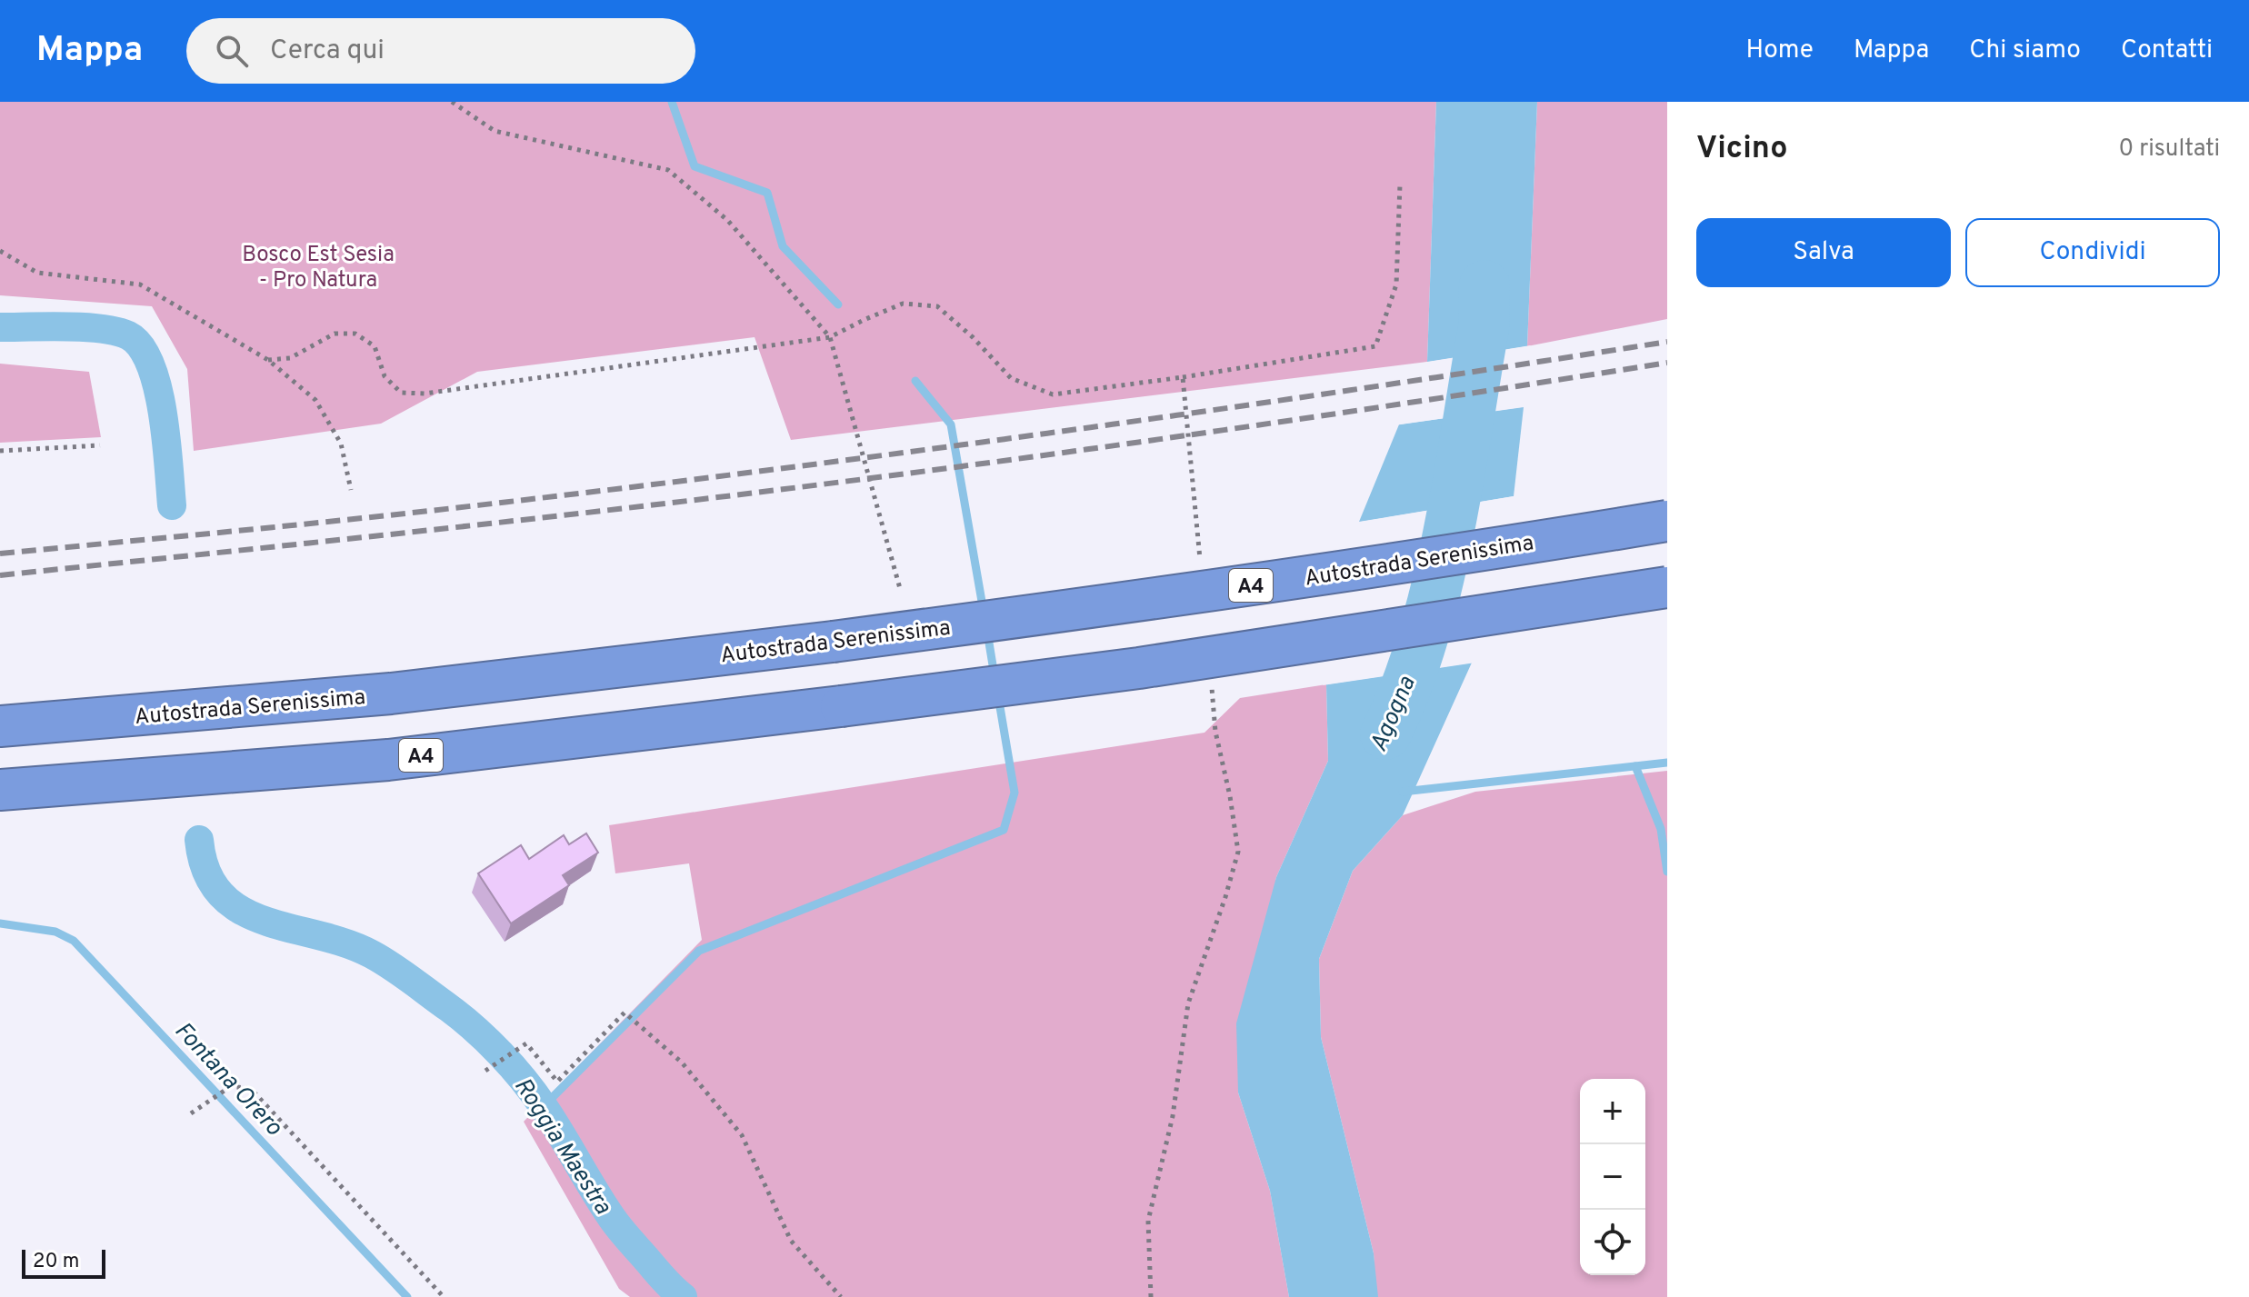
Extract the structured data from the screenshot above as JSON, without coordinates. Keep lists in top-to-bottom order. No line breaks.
{"streets":{"highway":["Autostrada Serenissima","A4"]},"water":["Agogna","Fontana Orero","Roggia Maestra"],"parks":["Bosco Est Sesia - Pro Natura"],"scale_bar":"20 m","page":{"header":"Mappa","search":"Cerca qui","nav":["Home","Mappa","Chi siamo","Contatti"],"heading":["Vicino","0 risultati"],"buttons":["Salva","Condividi"],"map_buttons":["+","−"],"scale":"20 m"}}
